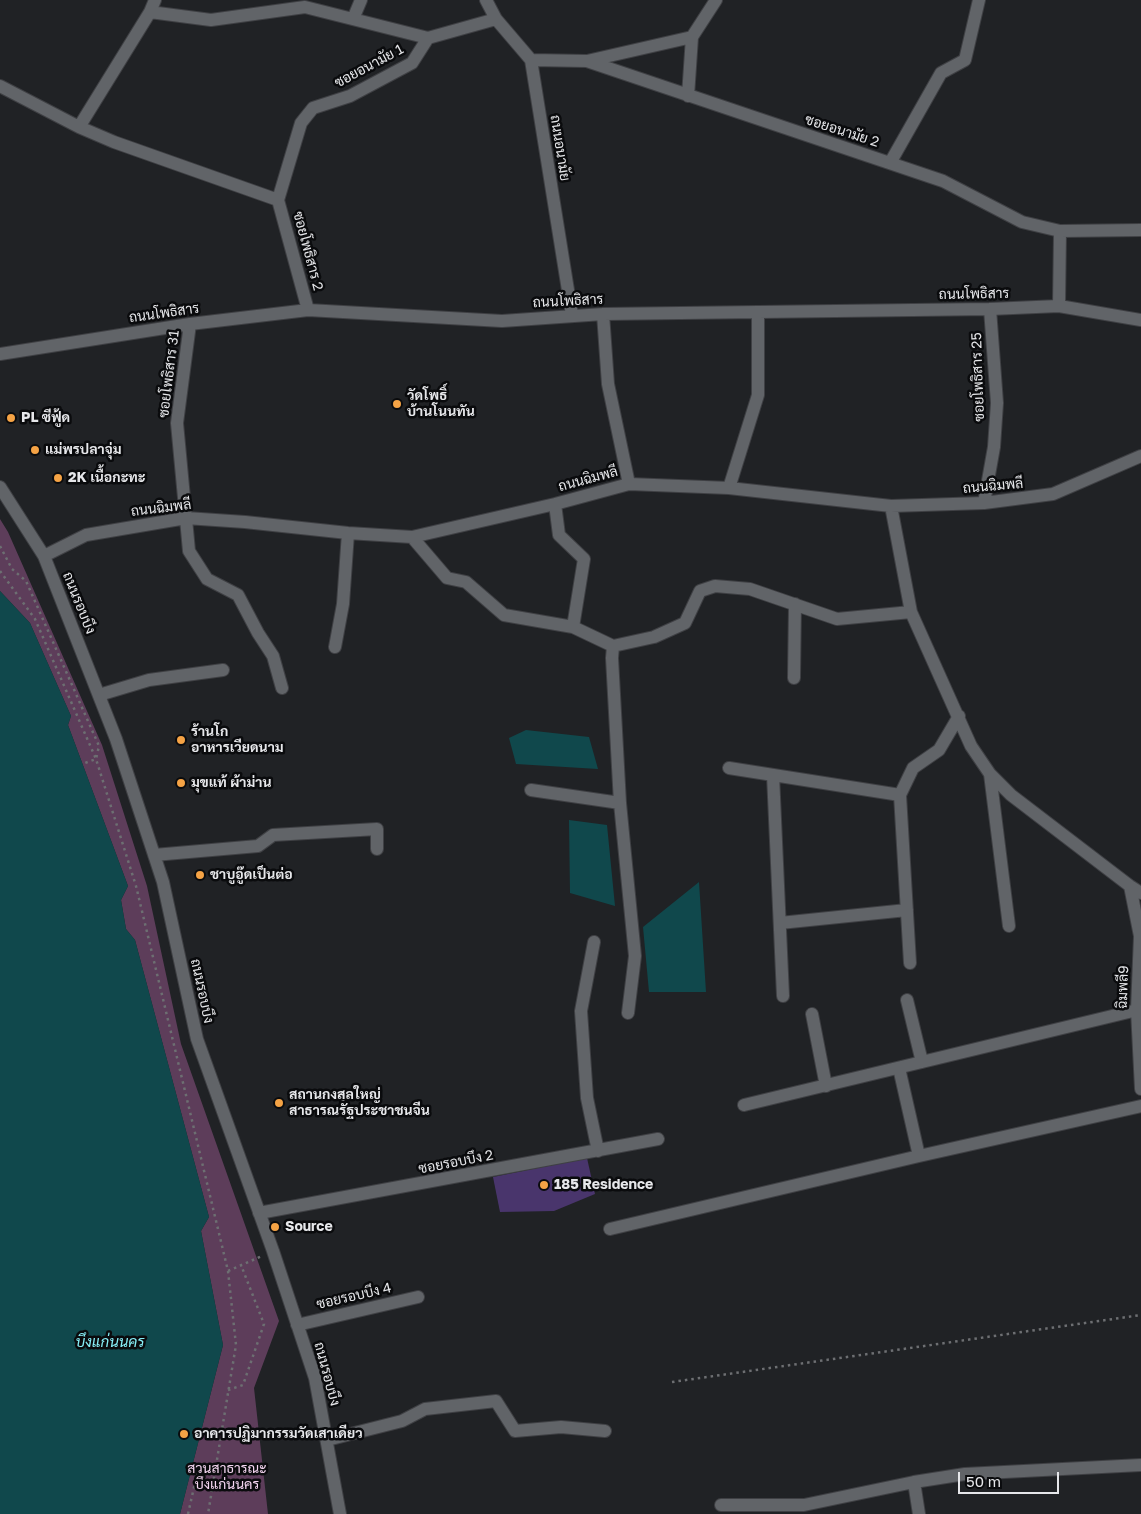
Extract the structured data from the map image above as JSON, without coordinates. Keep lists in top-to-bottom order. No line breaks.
{"streets":{"street":["ซอยอนามัย 1","ซอยอนามัย 2","ถนนอนามัย","ซอยโพธิสาร 2","ถนนโพธิสาร","ซอยโพธิสาร 31","ซอยโพธิสาร 25","ถนนฉิมพลี","ถนนรอบบึง","ฉิมพลี9","ซอยรอบบึง 2","ซอยรอบบึง 4"]},"crossings":[["ซอยอนามัย 1","ซอยโพธิสาร 2"],["ซอยอนามัย 2","ถนนอนามัย"],["ถนนอนามัย","ถนนโพธิสาร"],["ซอยโพธิสาร 2","ถนนโพธิสาร"],["ถนนโพธิสาร","ซอยโพธิสาร 31"],["ถนนโพธิสาร","ซอยโพธิสาร 25"],["ซอยโพธิสาร 31","ถนนฉิมพลี"],["ซอยโพธิสาร 25","ถนนฉิมพลี"],["ถนนฉิมพลี","ถนนรอบบึง"],["ถนนรอบบึง","ซอยรอบบึง 2"],["ถนนรอบบึง","ซอยรอบบึง 4"]],"water":["บึงแก่นนคร"],"parks":["สวนสาธารณะ บึงแก่นนคร"],"places":["วัดโพธิ์ บ้านโนนทัน","PL ซีฟู้ด","แม่พรปลาจุ่ม","2K เนื้อกะทะ","ร้านโก อาหารเวียดนาม","มุขแท้ ผ้าม่าน","ชาบูอู๊ดเป็นต่อ","สถานกงสุลใหญ่ สาธารณรัฐประชาชนจีน","185 Residence","Source","อาคารปฏิมากรรมวัดเสาเดียว"],"scale_bar":"50 m"}
